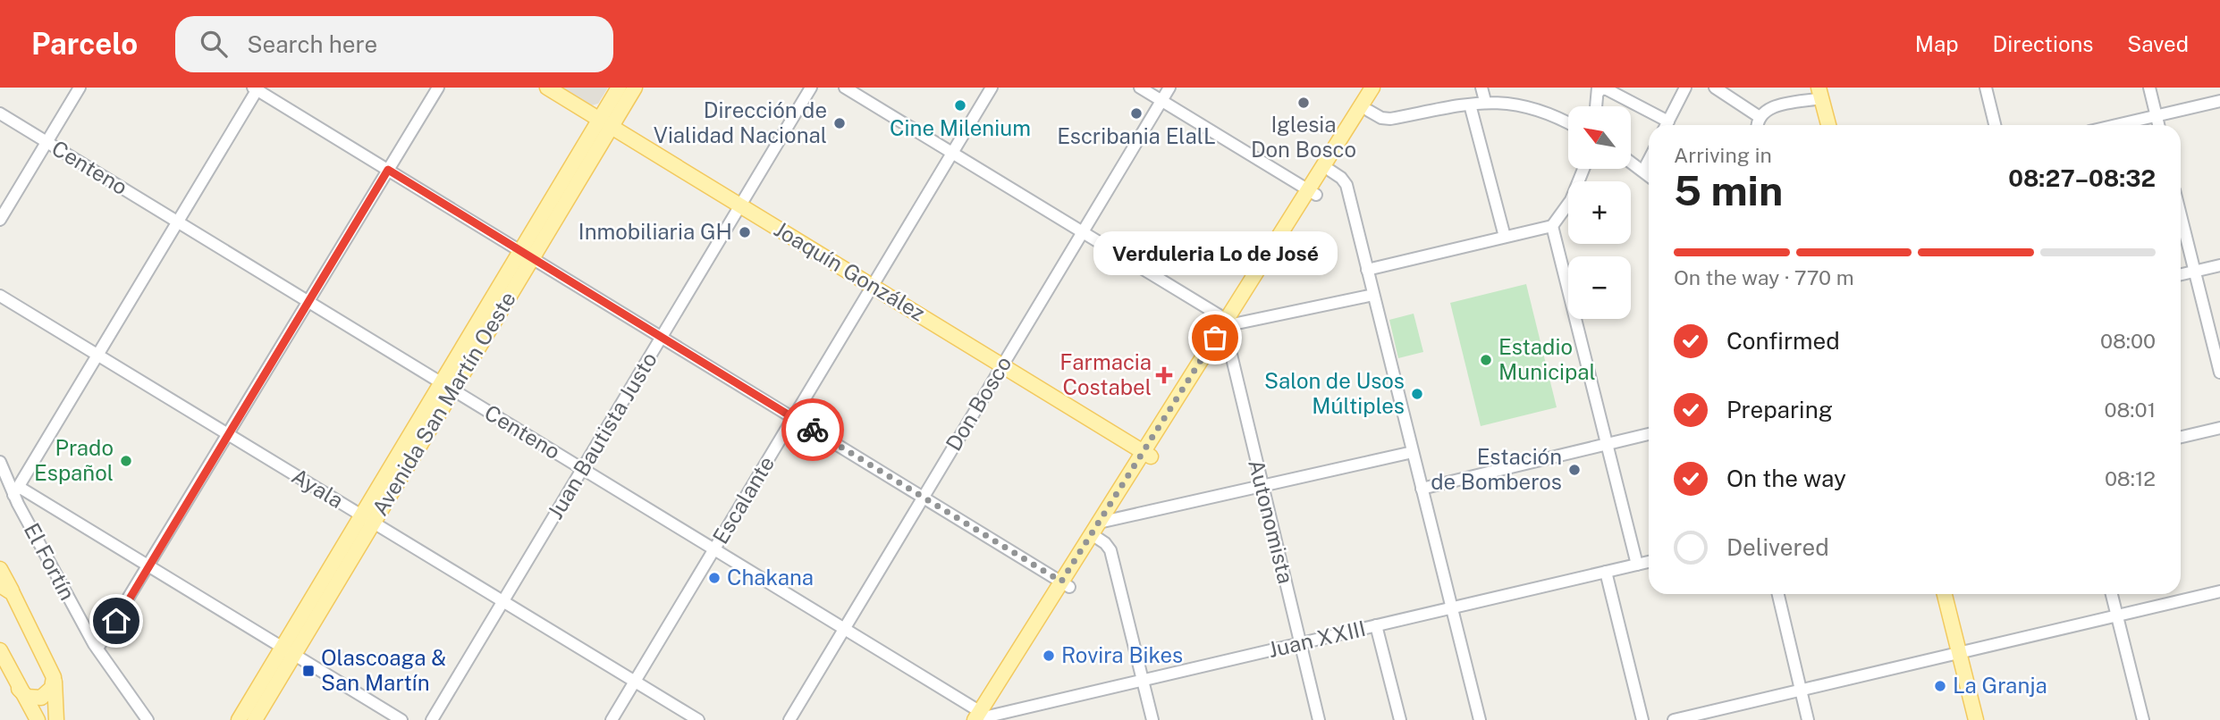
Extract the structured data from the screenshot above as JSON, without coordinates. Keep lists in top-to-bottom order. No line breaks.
{"streets":{"main road":["Joaquín González","Avenida San Martín Oeste"],"street":["Centeno","Don Bosco","Juan Bautista Justo","Ayala","Escalante","Autonomista","El Fortín","Juan XXIII"]},"crossings":[["Centeno","Avenida San Martín Oeste"],["Centeno","Don Bosco"],["Centeno","Juan Bautista Justo"],["Centeno","Escalante"],["Centeno","Juan XXIII"],["Joaquín González","Avenida San Martín Oeste"],["Joaquín González","Don Bosco"],["Joaquín González","Juan Bautista Justo"],["Joaquín González","Escalante"],["Avenida San Martín Oeste","Ayala"],["Juan Bautista Justo","Ayala"],["Ayala","Escalante"],["Autonomista","Juan XXIII"]],"places":{"other":["Iglesia Don Bosco","Cine Milenium","Escribania ElalL","Dirección de Vialidad Nacional","Inmobiliaria GH","Verduleria Lo de José","Estadio Municipal","Salon de Usos Múltiples","Prado Español","Estación de Bomberos","Chakana","Rovira Bikes","La Granja"],"health":["Farmacia Costabel"],"transit":["Olascoaga & San Martín"]},"north":"top left","page":{"header":"Parcelo","search":"Search here","nav":["Map","Directions","Saved"],"map_buttons":["+","−"],"heading":["5 min","Arriving in","08:27–08:32"],"bubble":"Verduleria Lo de José","bar":"On the way · 770 m","list":[["Confirmed","08:00"],["Preparing","08:01"],["On the way","08:12"],"Delivered"]}}
